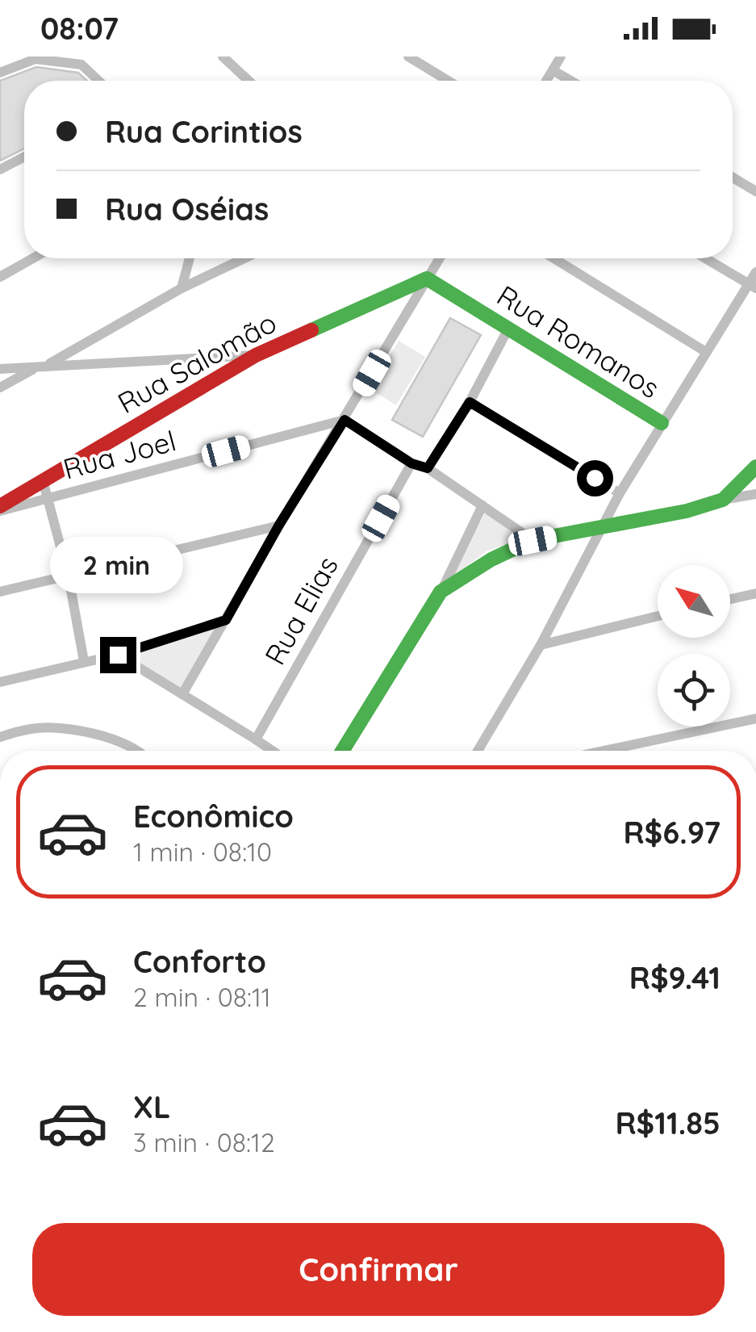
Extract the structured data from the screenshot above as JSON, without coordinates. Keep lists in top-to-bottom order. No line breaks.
{"streets":{"street":["Rua Romanos","Rua Salomão","Rua Joel","Rua Elias"]},"crossings":[["Rua Romanos","Rua Salomão"],["Rua Salomão","Rua Joel"]],"north":"top left","page":{"status":"08:07","banner":["Rua Corintios","Rua Oséias"],"bubble":"2 min","list":[{"name":"Econômico","note":"1 min · 08:10","value":"R$6.97"},{"name":"Conforto","note":"2 min · 08:11","value":"R$9.41"},{"name":"XL","note":"3 min · 08:12","value":"R$11.85"}],"buttons":"Confirmar"}}
